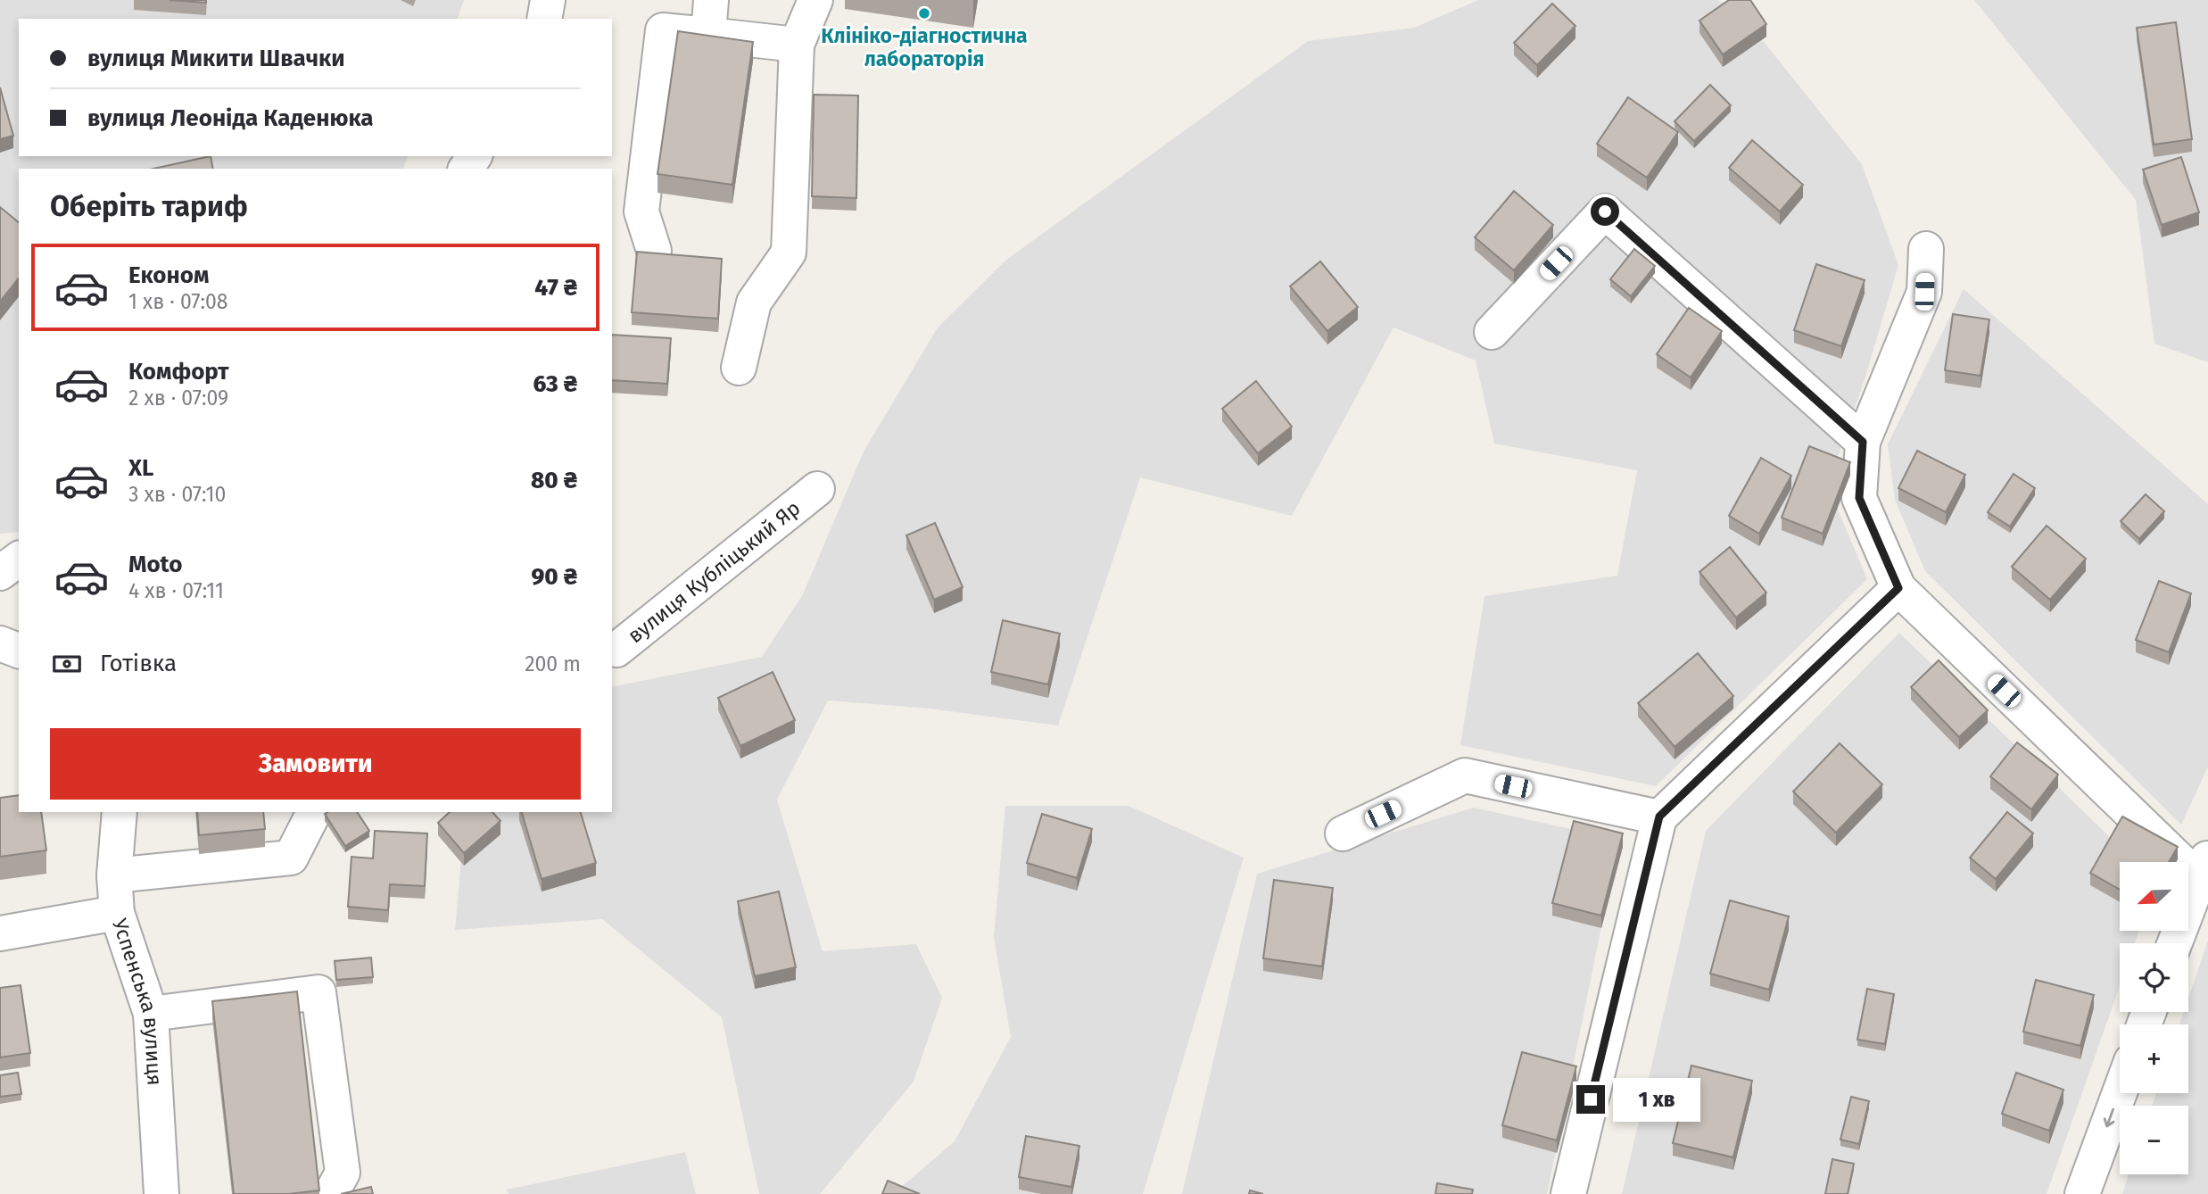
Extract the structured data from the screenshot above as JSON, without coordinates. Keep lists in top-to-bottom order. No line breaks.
{"streets":{"street":["вулиця Кубліцький Яр","Успенська вулиця"]},"places":["Клініко-діагностична лабораторія"],"north":"bottom left","page":{"banner":["вулиця Микити Швачки","вулиця Леоніда Каденюка"],"heading":"Оберіть тариф","list":[{"name":"Економ","note":"1 хв · 07:08","value":"47 ₴"},{"name":"Комфорт","note":"2 хв · 07:09","value":"63 ₴"},{"name":"XL","note":"3 хв · 07:10","value":"80 ₴"},{"name":"Moto","note":"4 хв · 07:11","value":"90 ₴"}],"pay":["Готівка","200 m"],"buttons":"Замовити","map_buttons":["+","−"],"bubble":"1 хв"}}
